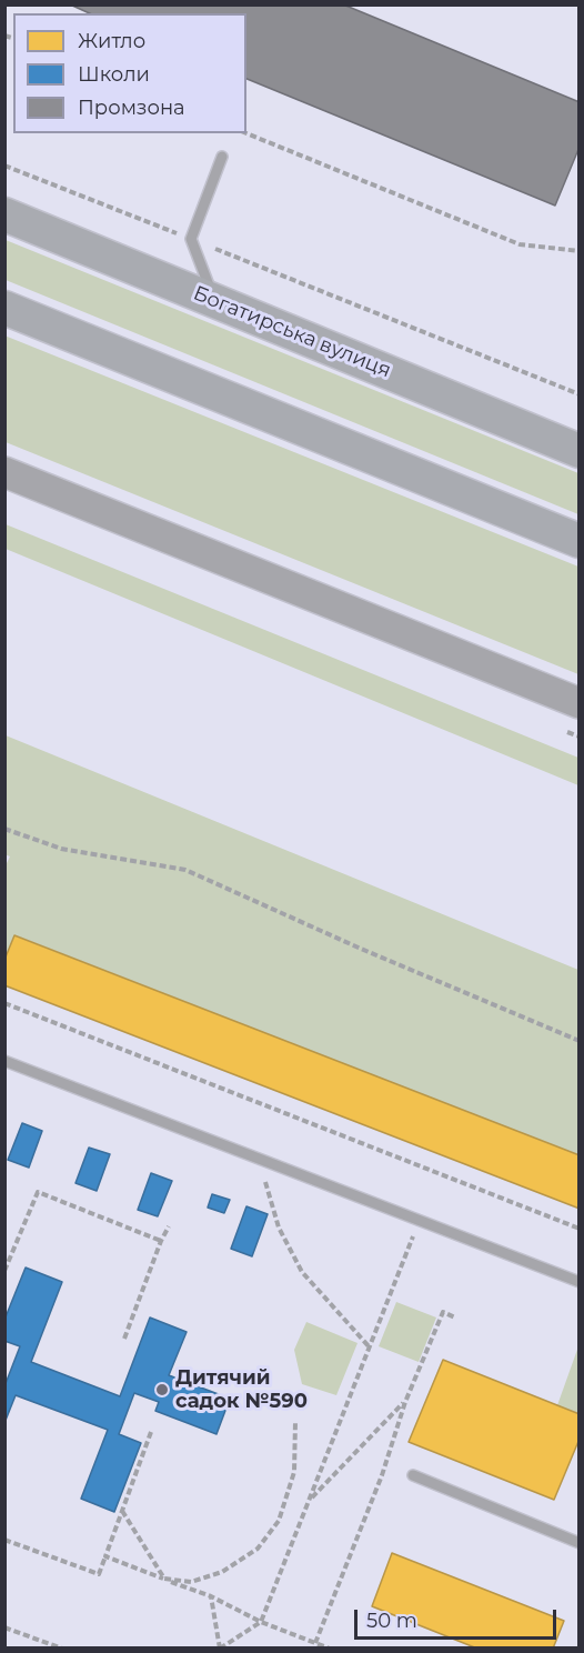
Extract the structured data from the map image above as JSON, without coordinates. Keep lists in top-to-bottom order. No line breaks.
{"streets":{"main road":["Богатирська вулиця"]},"places":["Дитячий садок №590"],"legend":["Житло","Школи","Промзона"],"scale_bar":"50 m"}
